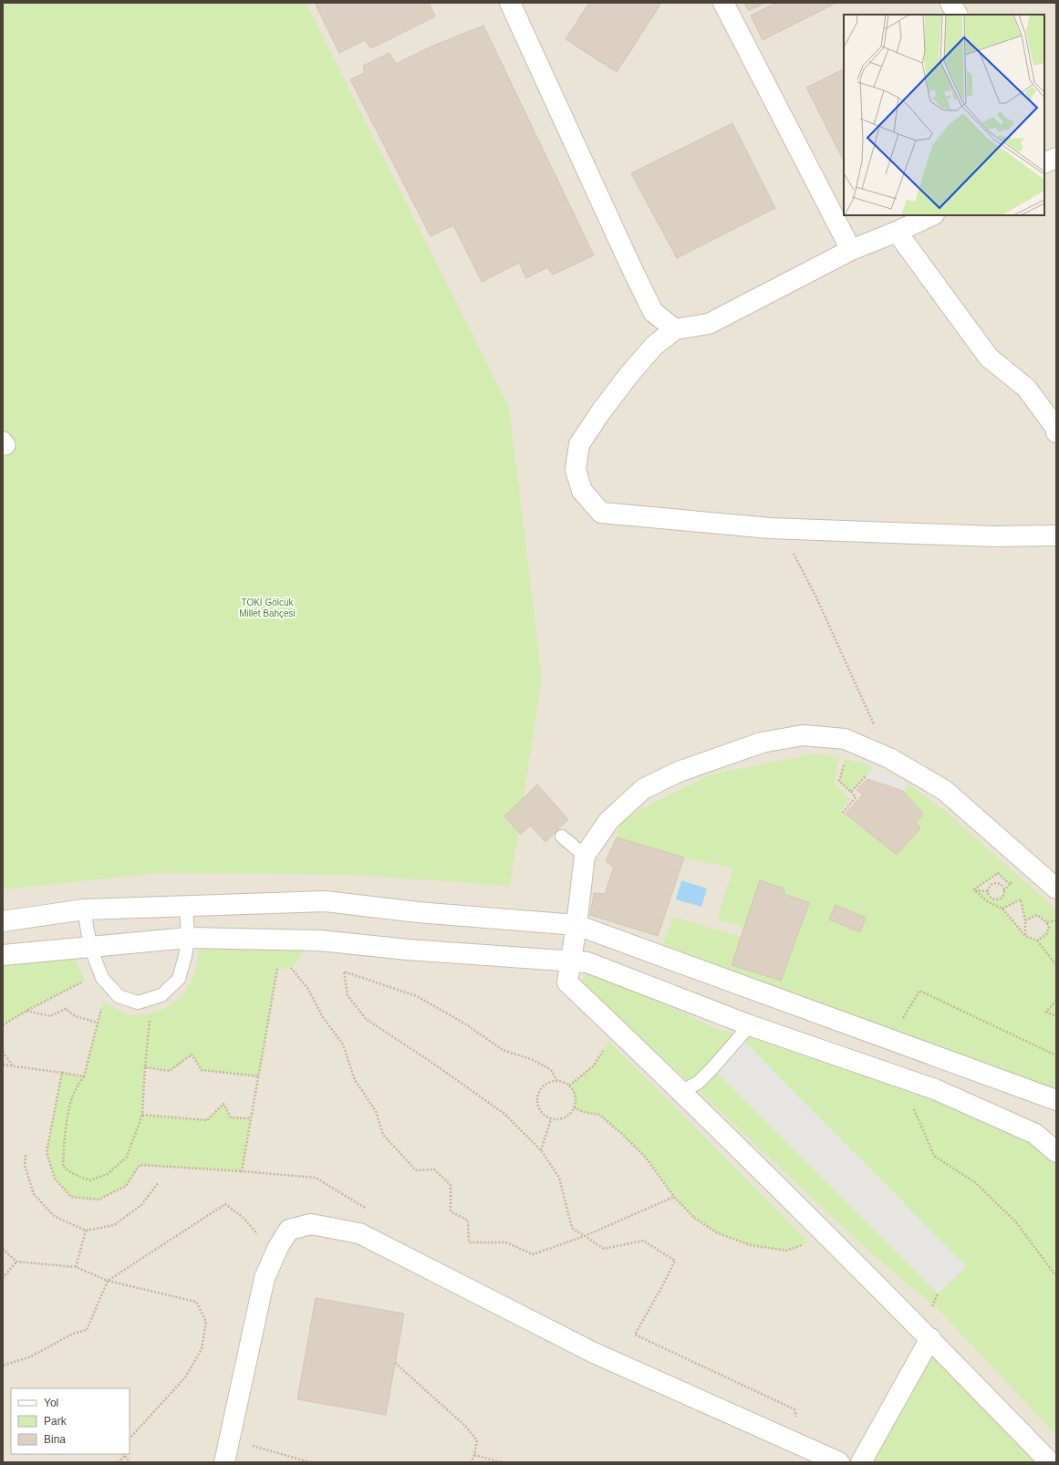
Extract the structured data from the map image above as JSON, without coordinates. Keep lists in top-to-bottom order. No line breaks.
{"parks":["TOKİ Gölcük Millet Bahçesi"],"legend":["Yol","Park","Bina"]}
